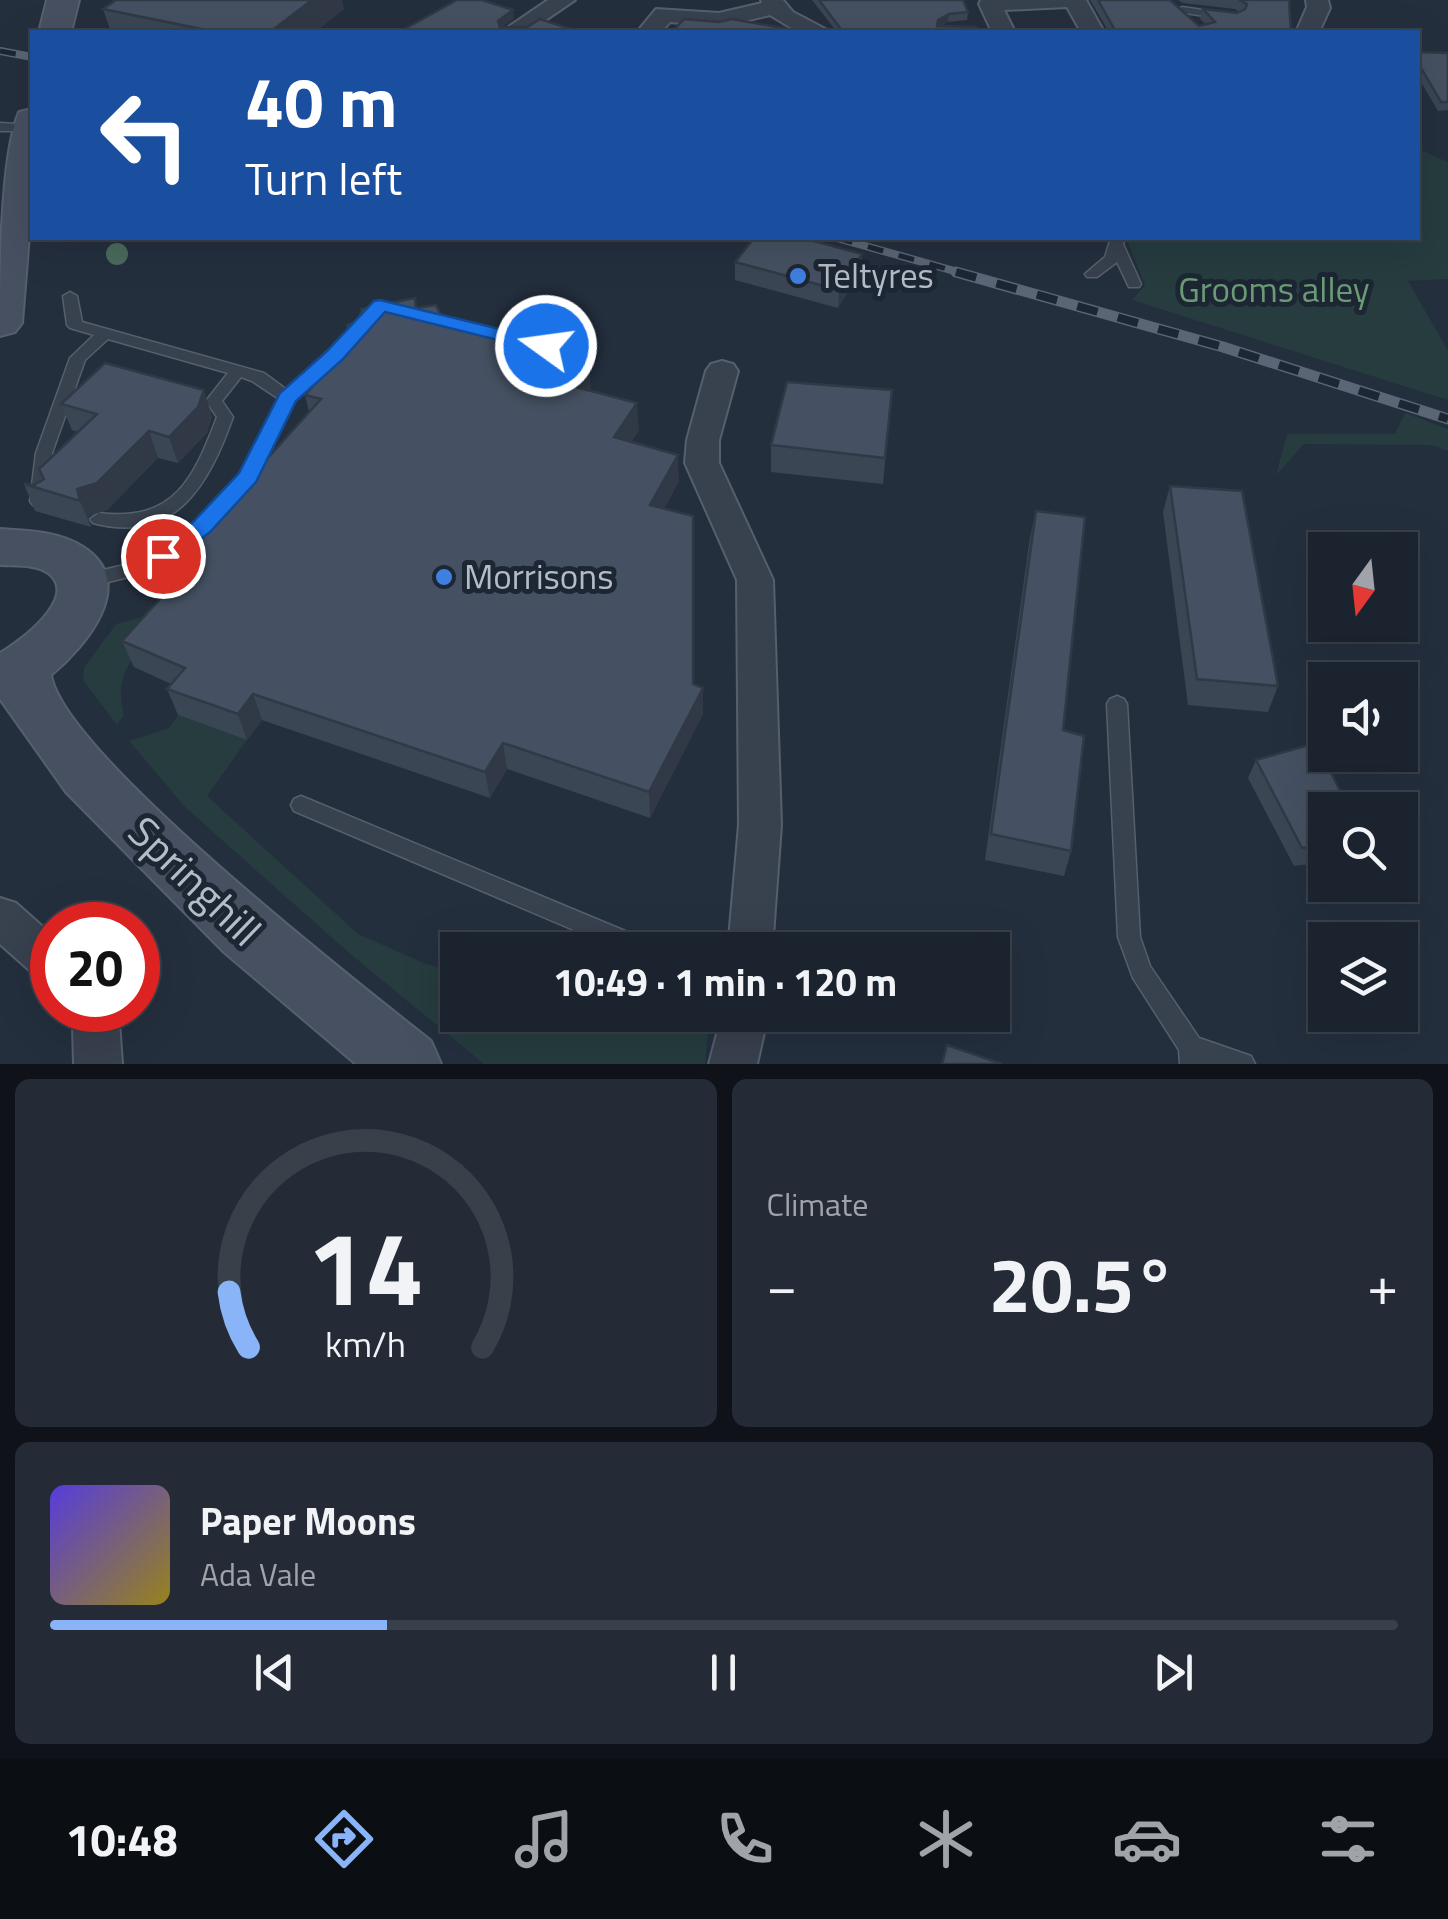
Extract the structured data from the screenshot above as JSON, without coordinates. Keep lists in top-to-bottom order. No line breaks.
{"streets":{"street":["Springhill"]},"parks":["Grooms alley"],"places":["Teltyres","Morrisons"],"north":"bottom","page":{"turn":["40 m","Turn left"],"limit":"20","trip":"10:49 · 1 min · 120 m","tile":"Climate","heat":["−","20.5°","+"],"song":["Paper Moons","Ada Vale"],"tabs":"10:48","gauge":["14","km/h"]}}
